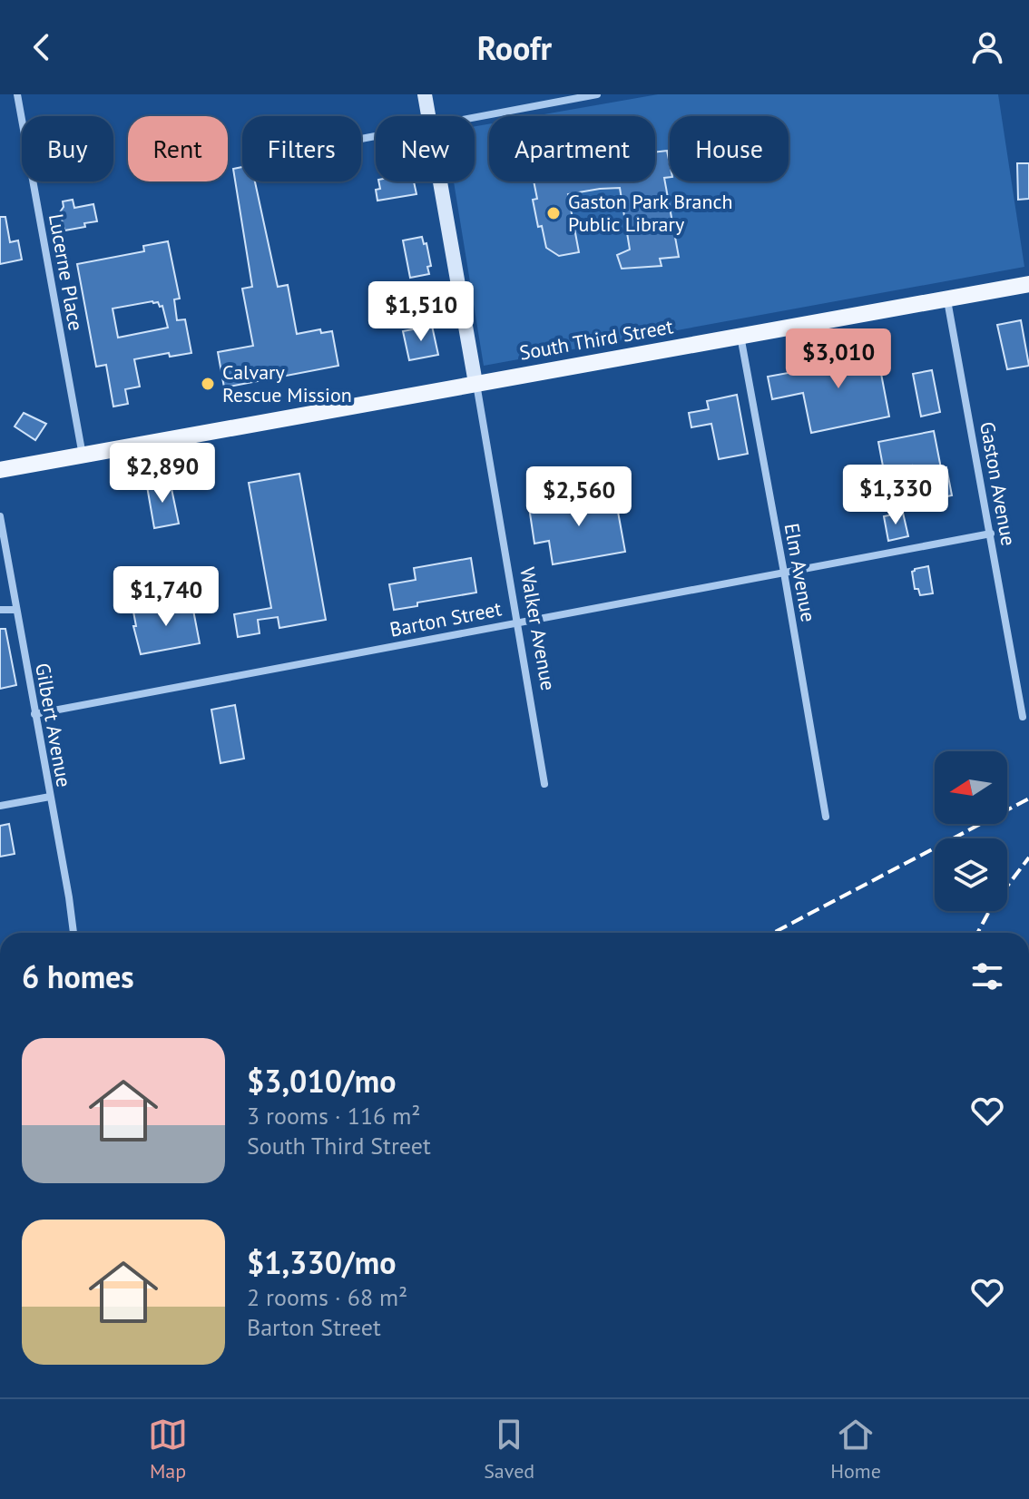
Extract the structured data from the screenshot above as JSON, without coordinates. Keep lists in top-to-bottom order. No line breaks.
{"streets":{"main road":["South Third Street"],"street":["Lucerne Place","Gaston Avenue","Elm Avenue","Barton Street","Walker Avenue","Gilbert Avenue"]},"crossings":[["Lucerne Place","South Third Street"],["South Third Street","Gaston Avenue"],["South Third Street","Elm Avenue"],["South Third Street","Walker Avenue"],["Gaston Avenue","Barton Street"],["Elm Avenue","Barton Street"],["Barton Street","Walker Avenue"],["Barton Street","Gilbert Avenue"]],"places":["Gaston Park Branch Public Library","Calvary Rescue Mission"],"north":"left","page":{"header":"Roofr","chip":["Buy","Rent","Filters","New","Apartment","House"],"price":["$1,510","$3,010","$2,890","$1,330","$2,560","$1,740"],"heading":"6 homes","list":[{"name":"$3,010/mo","note":"3 rooms · 116 m² · South Third Street"},{"name":"$1,330/mo","note":"2 rooms · 68 m² · Barton Street"}],"tabs":["Map","Saved","Home"]}}
